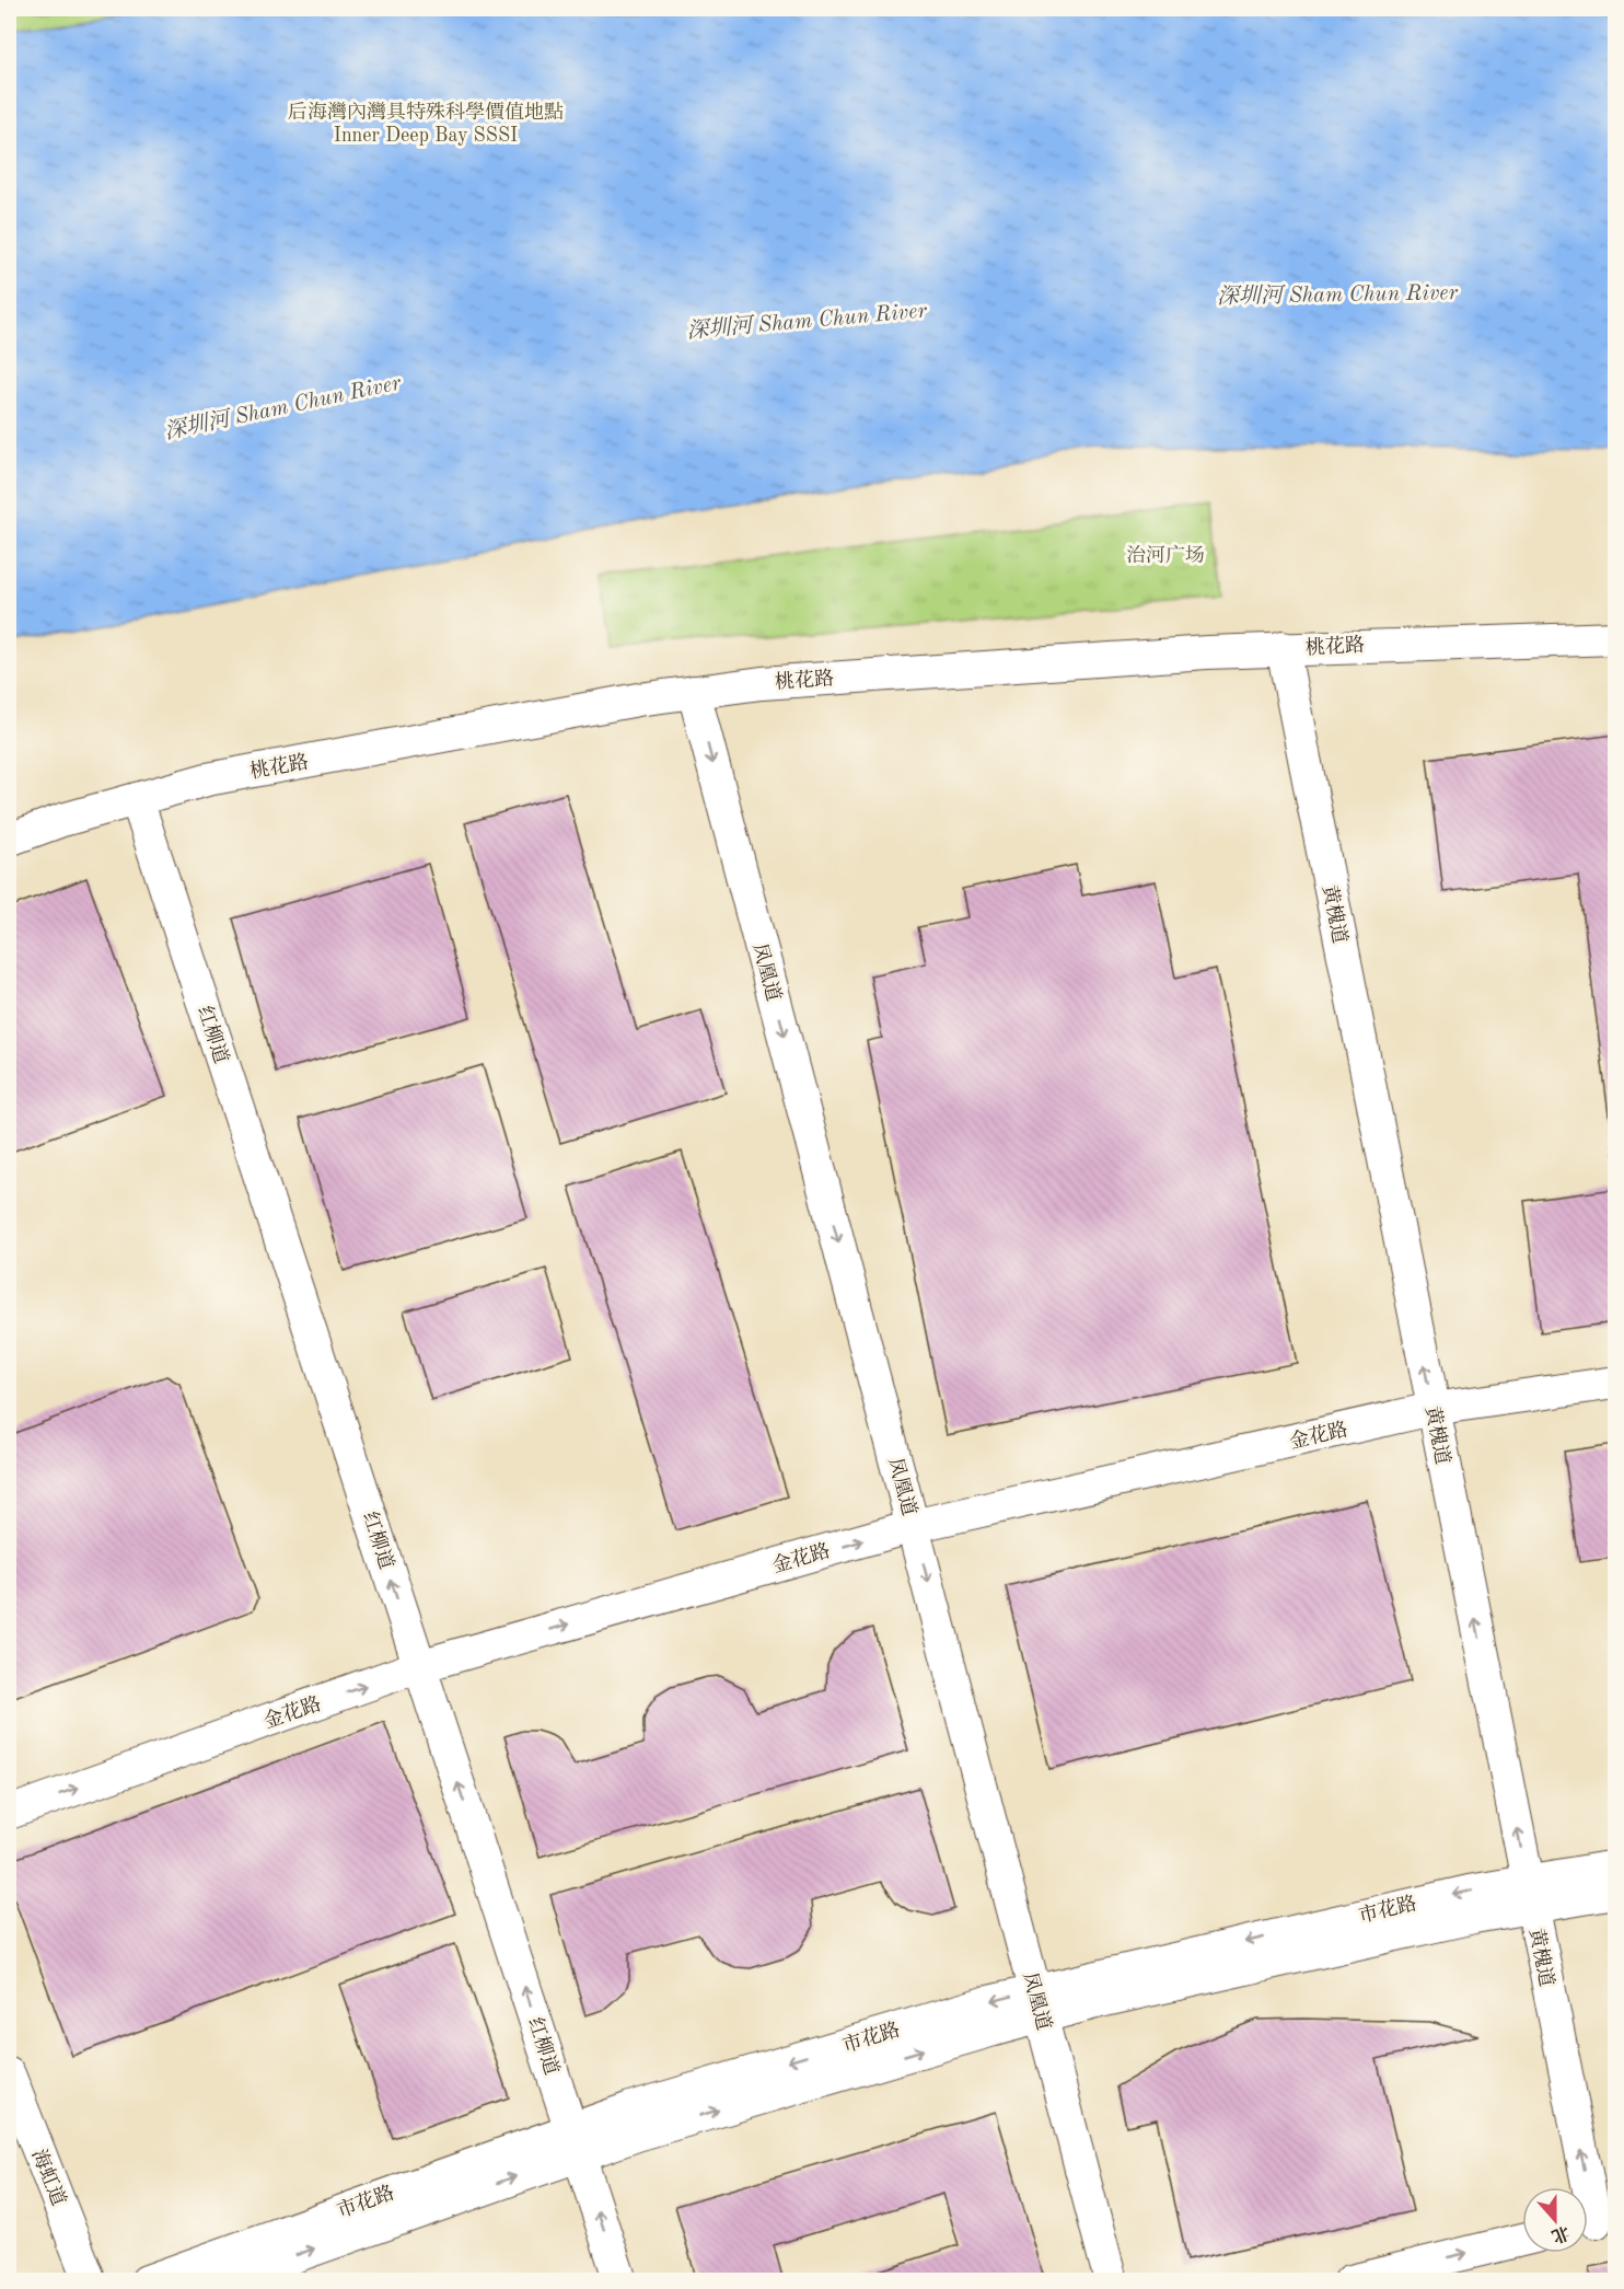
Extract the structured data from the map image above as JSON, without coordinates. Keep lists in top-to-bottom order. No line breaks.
{"streets":{"street":["桃花路","黄槐道","凤凰道","红柳道","金花路","市花路","海虹道"]},"crossings":[["桃花路","黄槐道"],["桃花路","凤凰道"],["桃花路","红柳道"],["黄槐道","金花路"],["黄槐道","市花路"],["凤凰道","金花路"],["凤凰道","市花路"],["红柳道","金花路"],["红柳道","市花路"]],"one_way":["黄槐道","凤凰道","红柳道","金花路"],"water":["深圳河 Sham Chun River"],"parks":["后海灣內灣具特殊科學價值地點 Inner Deep Bay SSSI","治河广场"],"north":"bottom"}
